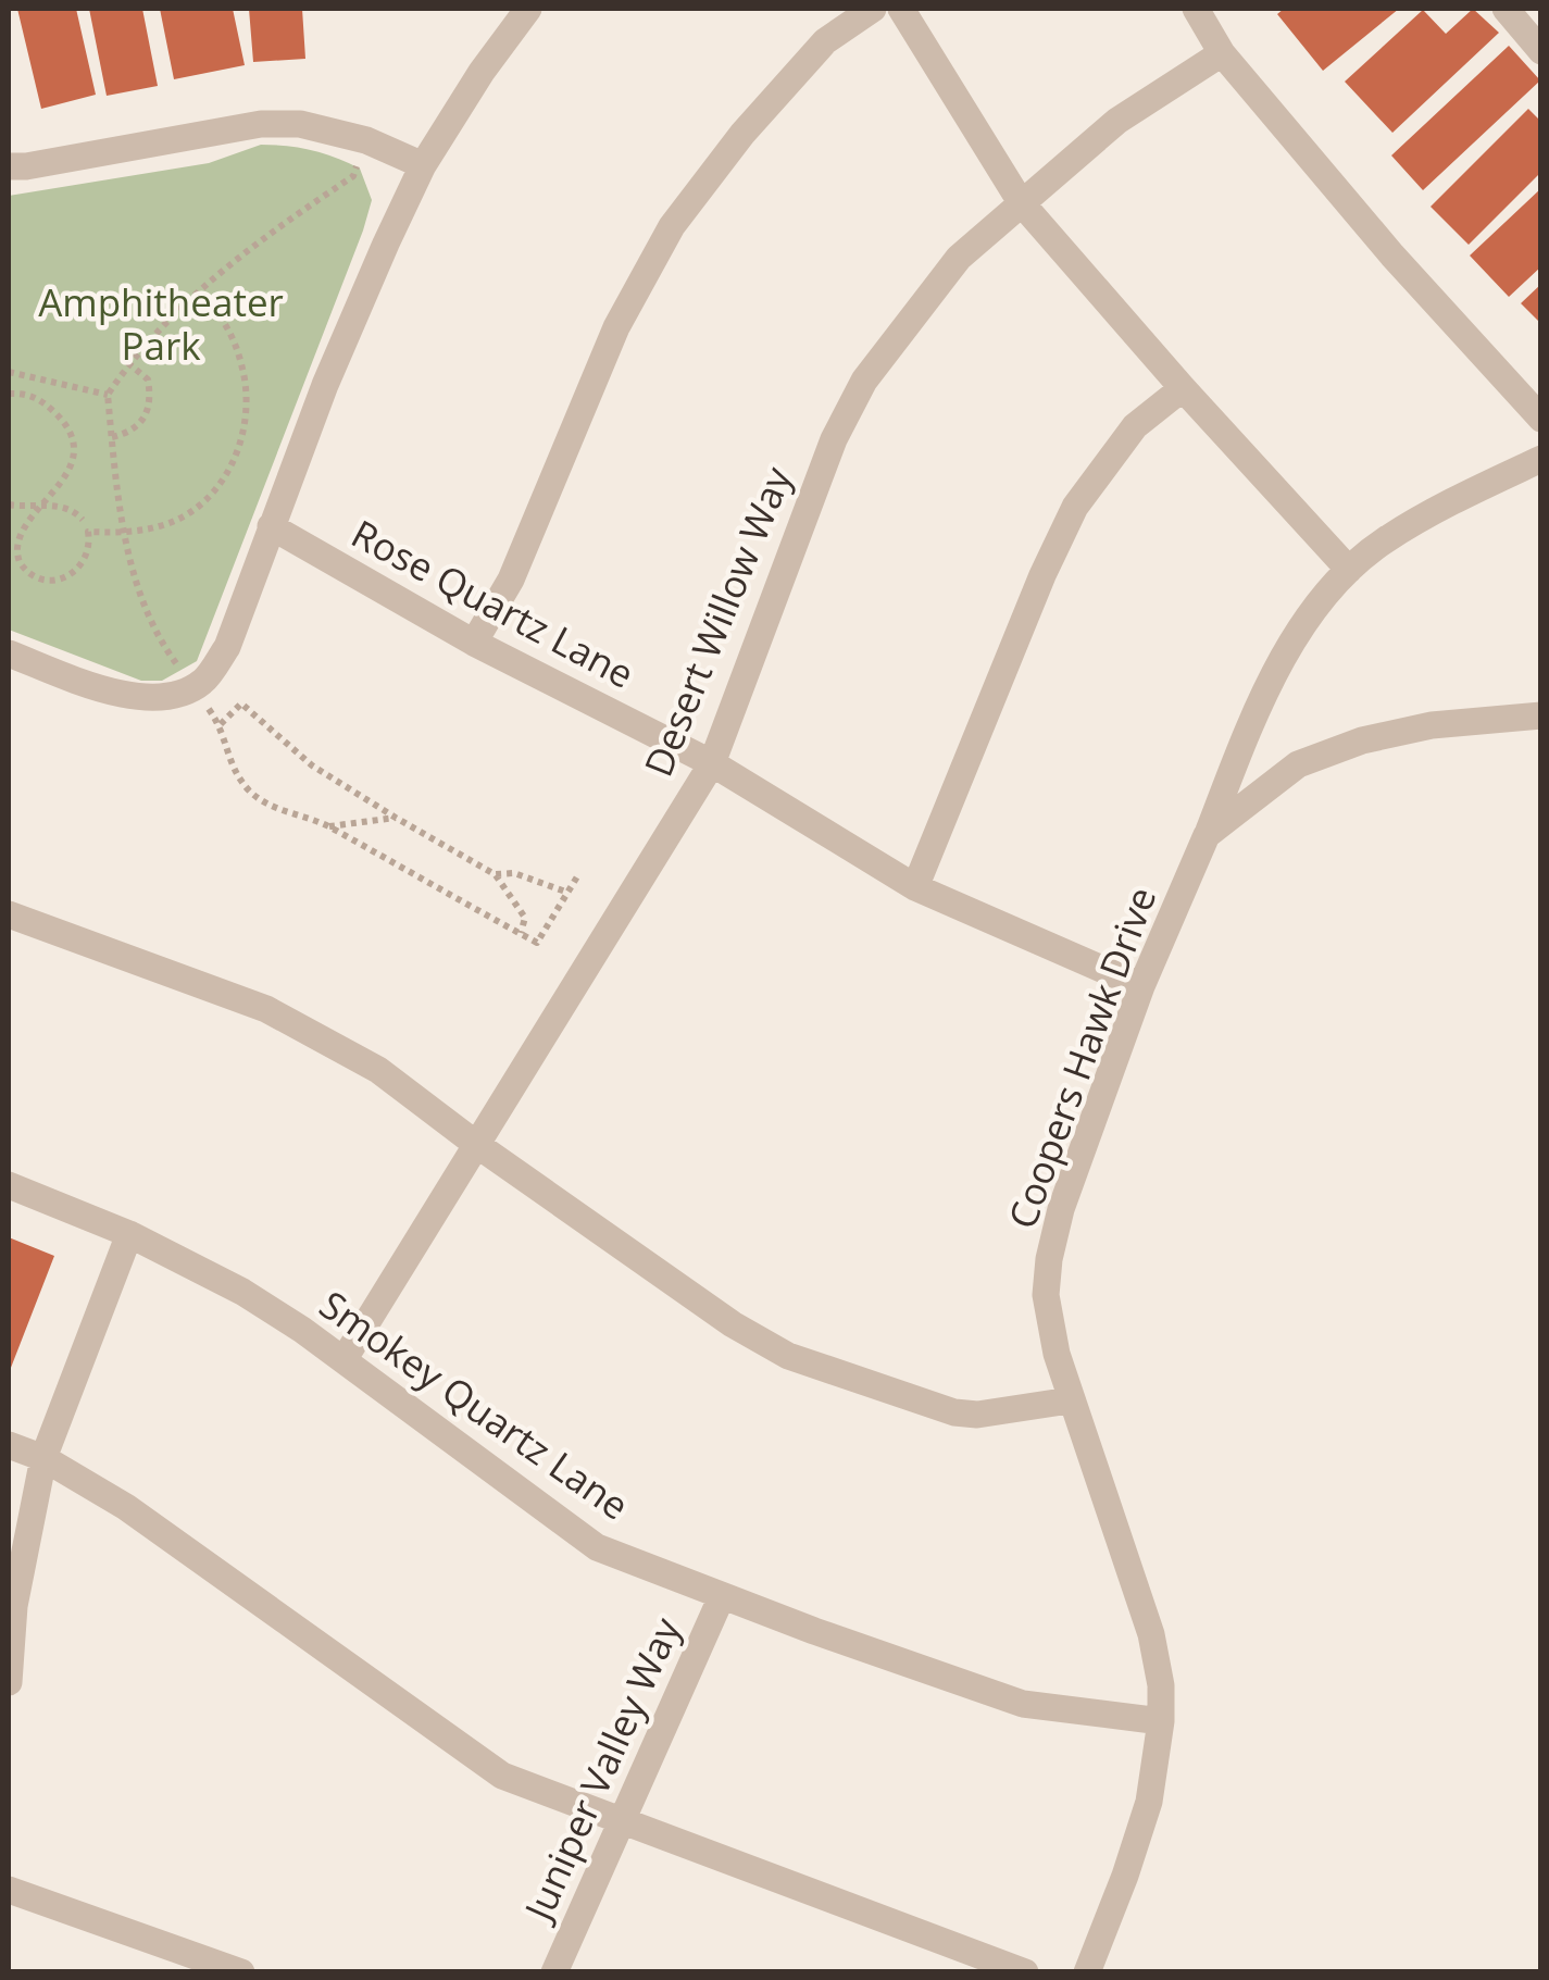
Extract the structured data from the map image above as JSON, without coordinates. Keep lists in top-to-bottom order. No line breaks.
{"streets":{"street":["Rose Quartz Lane","Desert Willow Way","Coopers Hawk Drive","Smokey Quartz Lane","Juniper Valley Way"]},"crossings":[["Rose Quartz Lane","Desert Willow Way"],["Rose Quartz Lane","Coopers Hawk Drive"],["Desert Willow Way","Smokey Quartz Lane"],["Coopers Hawk Drive","Smokey Quartz Lane"],["Smokey Quartz Lane","Juniper Valley Way"]],"parks":["Amphitheater Park"]}
